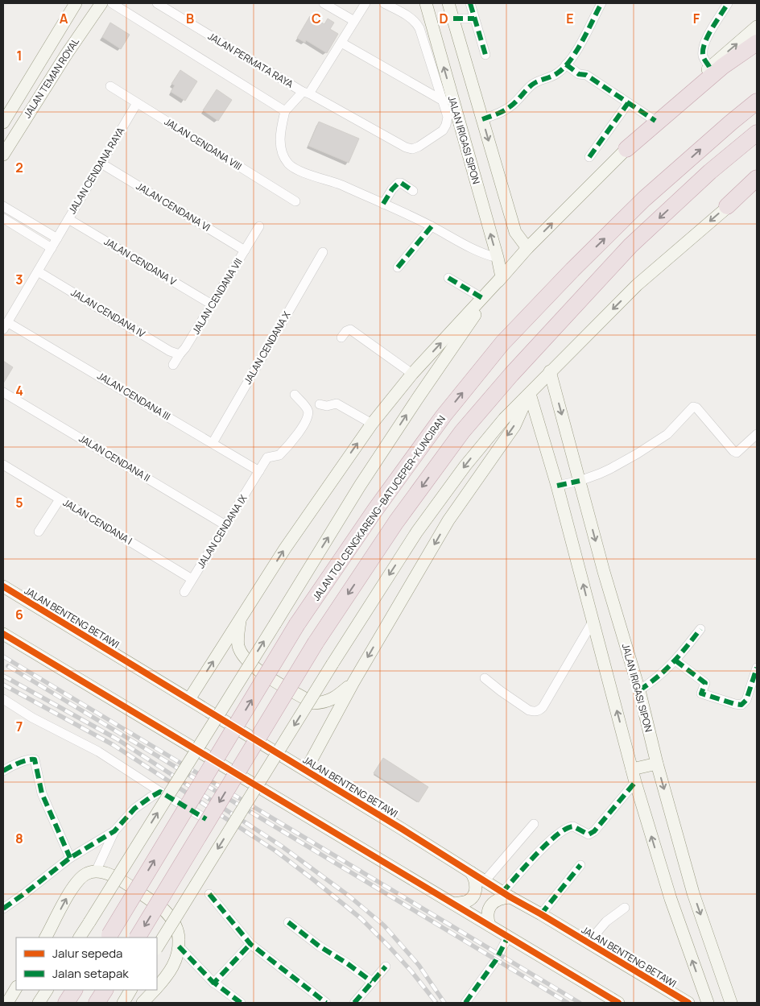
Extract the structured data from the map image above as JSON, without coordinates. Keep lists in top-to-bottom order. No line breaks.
{"streets":{"highway":["JALAN TOL CENGKARENG–BATUCEPER–KUNCIRAN"],"main road":["JALAN TEMAN ROYAL","JALAN IRIGASI SIPON","JALAN BENTENG BETAWI"],"street":["JALAN PERMATA RAYA","JALAN CENDANA VIII","JALAN CENDANA RAYA","JALAN CENDANA VI","JALAN CENDANA V","JALAN CENDANA VII","JALAN CENDANA IV","JALAN CENDANA X","JALAN CENDANA III","JALAN CENDANA II","JALAN CENDANA I","JALAN CENDANA IX"]},"crossings":[["JALAN CENDANA VIII","JALAN CENDANA RAYA"],["JALAN CENDANA RAYA","JALAN CENDANA VI"],["JALAN CENDANA RAYA","JALAN CENDANA V"],["JALAN CENDANA RAYA","JALAN CENDANA IV"],["JALAN CENDANA RAYA","JALAN CENDANA III"],["JALAN CENDANA VI","JALAN CENDANA VII"],["JALAN CENDANA V","JALAN CENDANA VII"],["JALAN CENDANA VII","JALAN CENDANA IV"],["JALAN CENDANA X","JALAN CENDANA III"],["JALAN CENDANA III","JALAN CENDANA IX"],["JALAN CENDANA II","JALAN CENDANA IX"],["JALAN CENDANA I","JALAN CENDANA IX"]],"legend":["Jalur sepeda","Jalan setapak"],"grid":{"columns":["A","B","C","D","E","F"],"rows":["1","2","3","4","5","6","7","8"]}}
